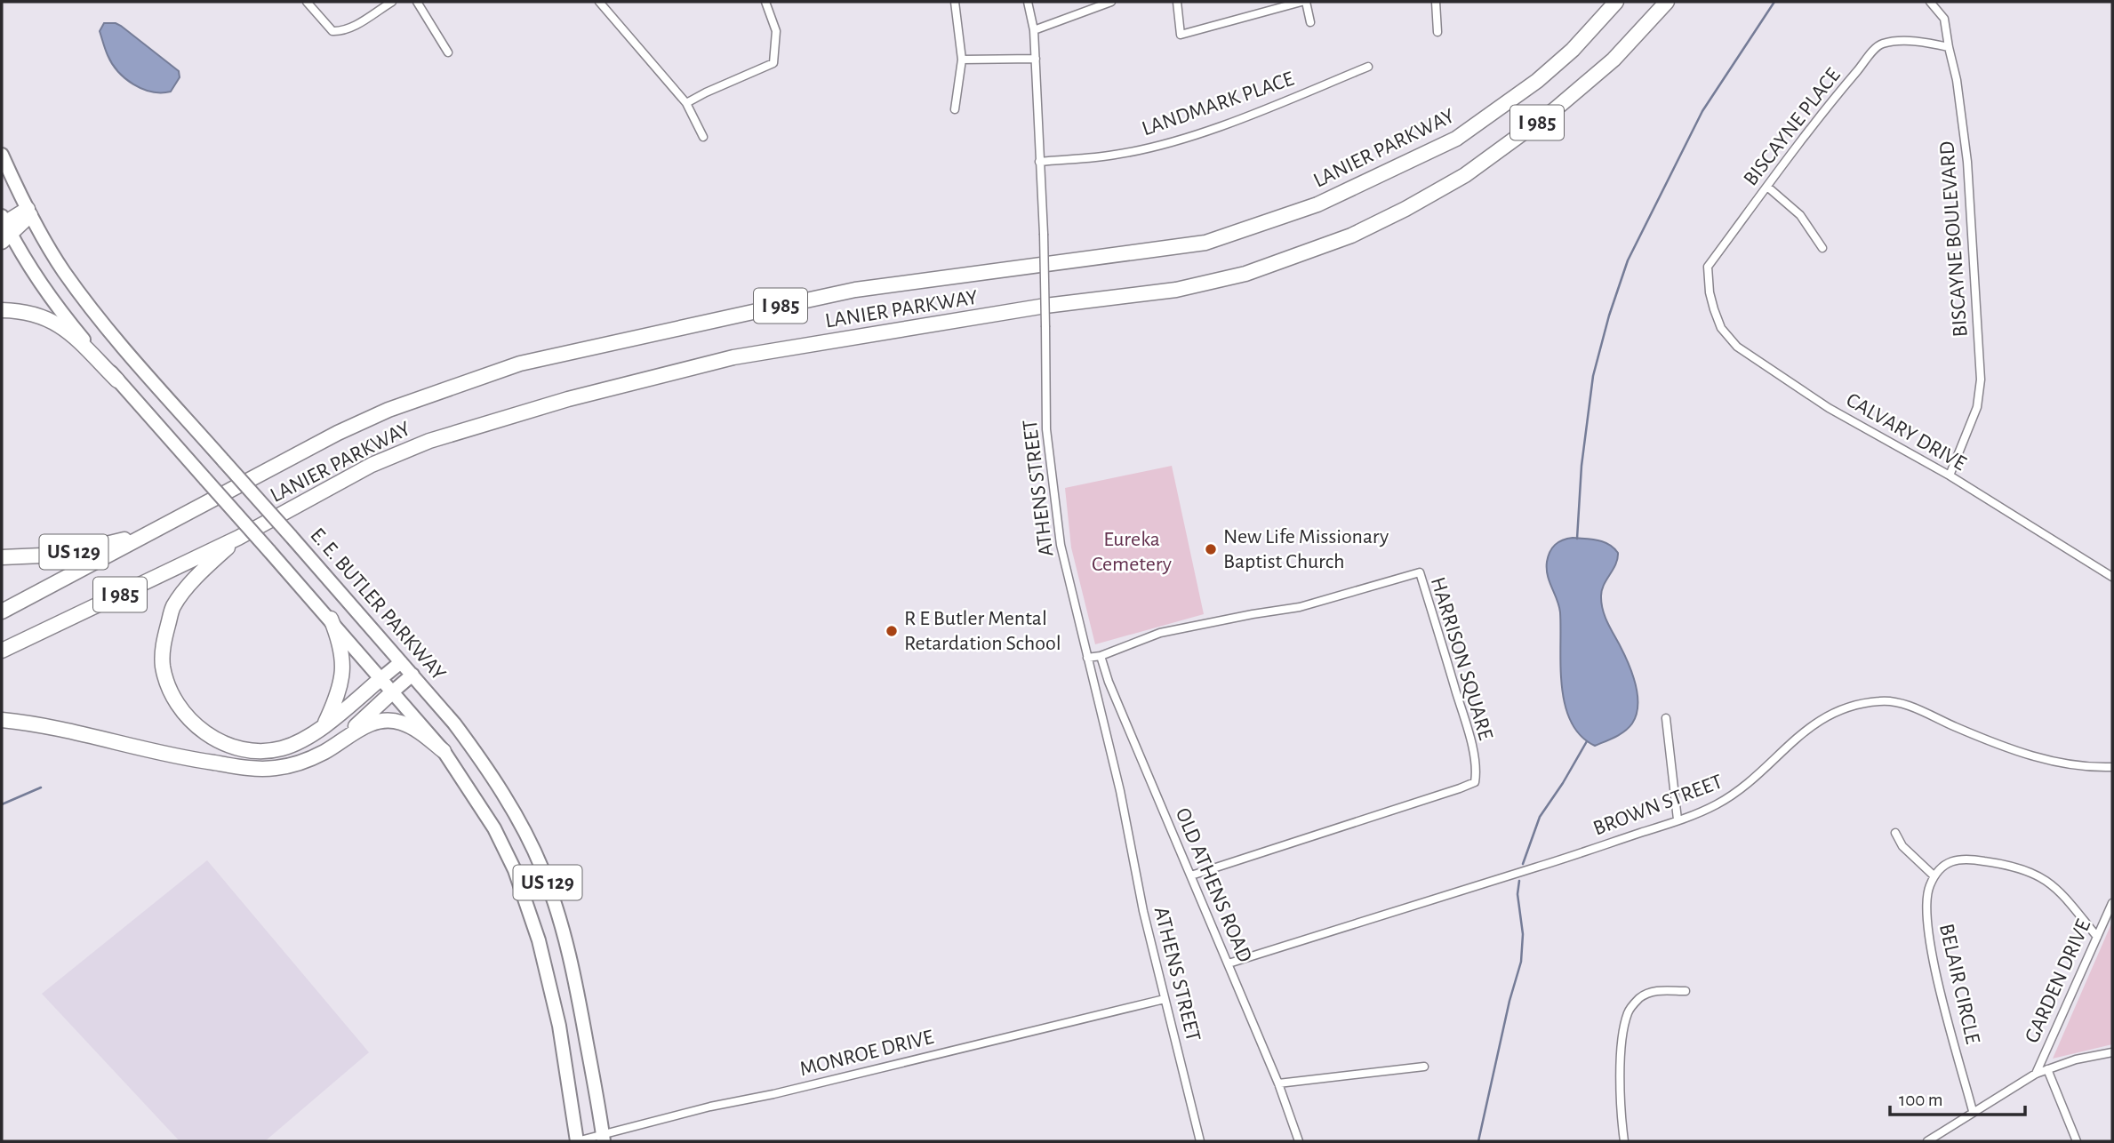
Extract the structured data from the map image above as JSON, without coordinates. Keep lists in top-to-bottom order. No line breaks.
{"streets":{"highway":["I 985","LANIER PARKWAY","US 129","E. E. BUTLER PARKWAY"],"street":["LANDMARK PLACE","BISCAYNE PLACE","BISCAYNE BOULEVARD","CALVARY DRIVE","ATHENS STREET","HARRISON SQUARE","BROWN STREET","OLD ATHENS ROAD","GARDEN DRIVE","BELAIR CIRCLE","MONROE DRIVE"]},"crossings":[["LANDMARK PLACE","ATHENS STREET"],["BISCAYNE PLACE","BISCAYNE BOULEVARD"],["BISCAYNE PLACE","CALVARY DRIVE"],["LANIER PARKWAY","US 129"],["BISCAYNE BOULEVARD","CALVARY DRIVE"],["ATHENS STREET","MONROE DRIVE"],["US 129","E. E. BUTLER PARKWAY"],["E. E. BUTLER PARKWAY","MONROE DRIVE"],["HARRISON SQUARE","OLD ATHENS ROAD"],["BROWN STREET","OLD ATHENS ROAD"]],"parks":["Eureka Cemetery"],"places":["New Life Missionary Baptist Church","R E Butler Mental Retardation School"],"scale_bar":"100 m"}
